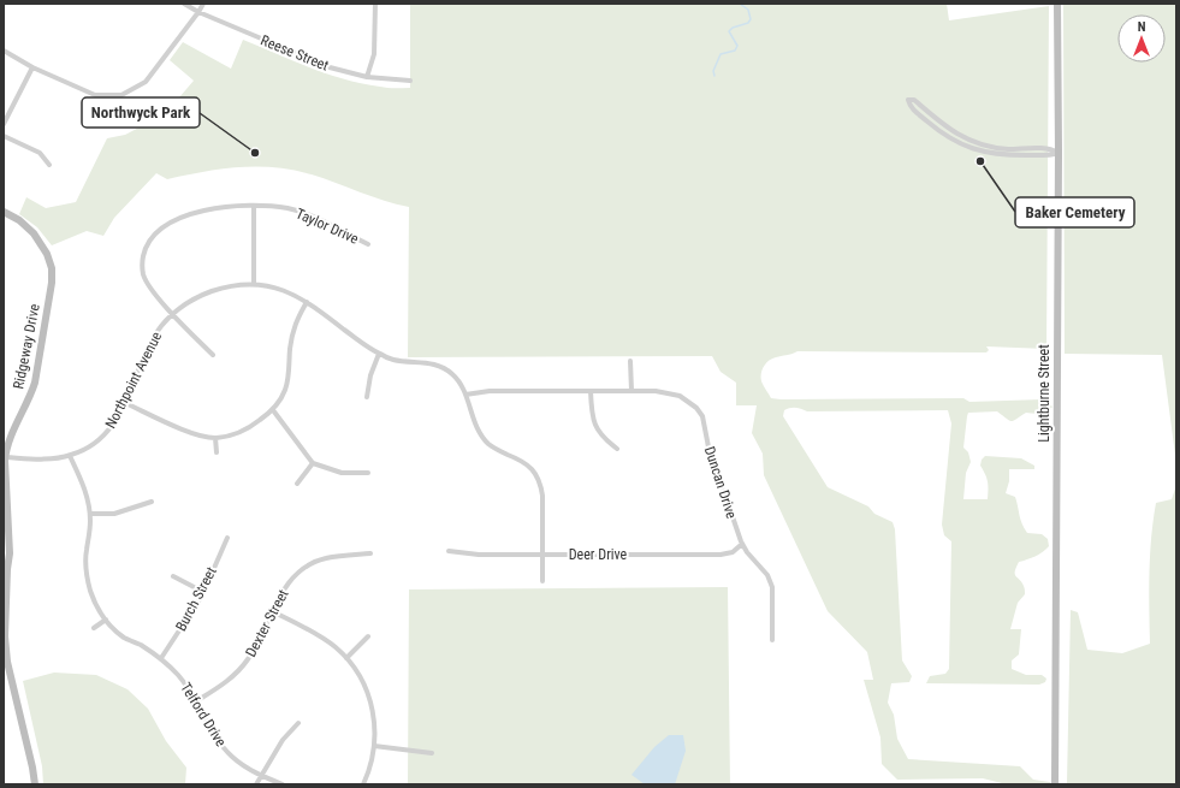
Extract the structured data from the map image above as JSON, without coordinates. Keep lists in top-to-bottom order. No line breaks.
{"streets":{"main road":["Ridgeway Drive","Lightburne Street"],"street":["Reese Street","Taylor Drive","Northpoint Avenue","Duncan Drive","Deer Drive","Burch Street","Dexter Street","Telford Drive"]},"crossings":[["Taylor Drive","Northpoint Avenue"],["Ridgeway Drive","Northpoint Avenue"],["Northpoint Avenue","Duncan Drive"],["Northpoint Avenue","Deer Drive"],["Northpoint Avenue","Telford Drive"],["Duncan Drive","Deer Drive"],["Burch Street","Telford Drive"],["Dexter Street","Telford Drive"]],"places":["Northwyck Park","Baker Cemetery"],"north":"top"}
